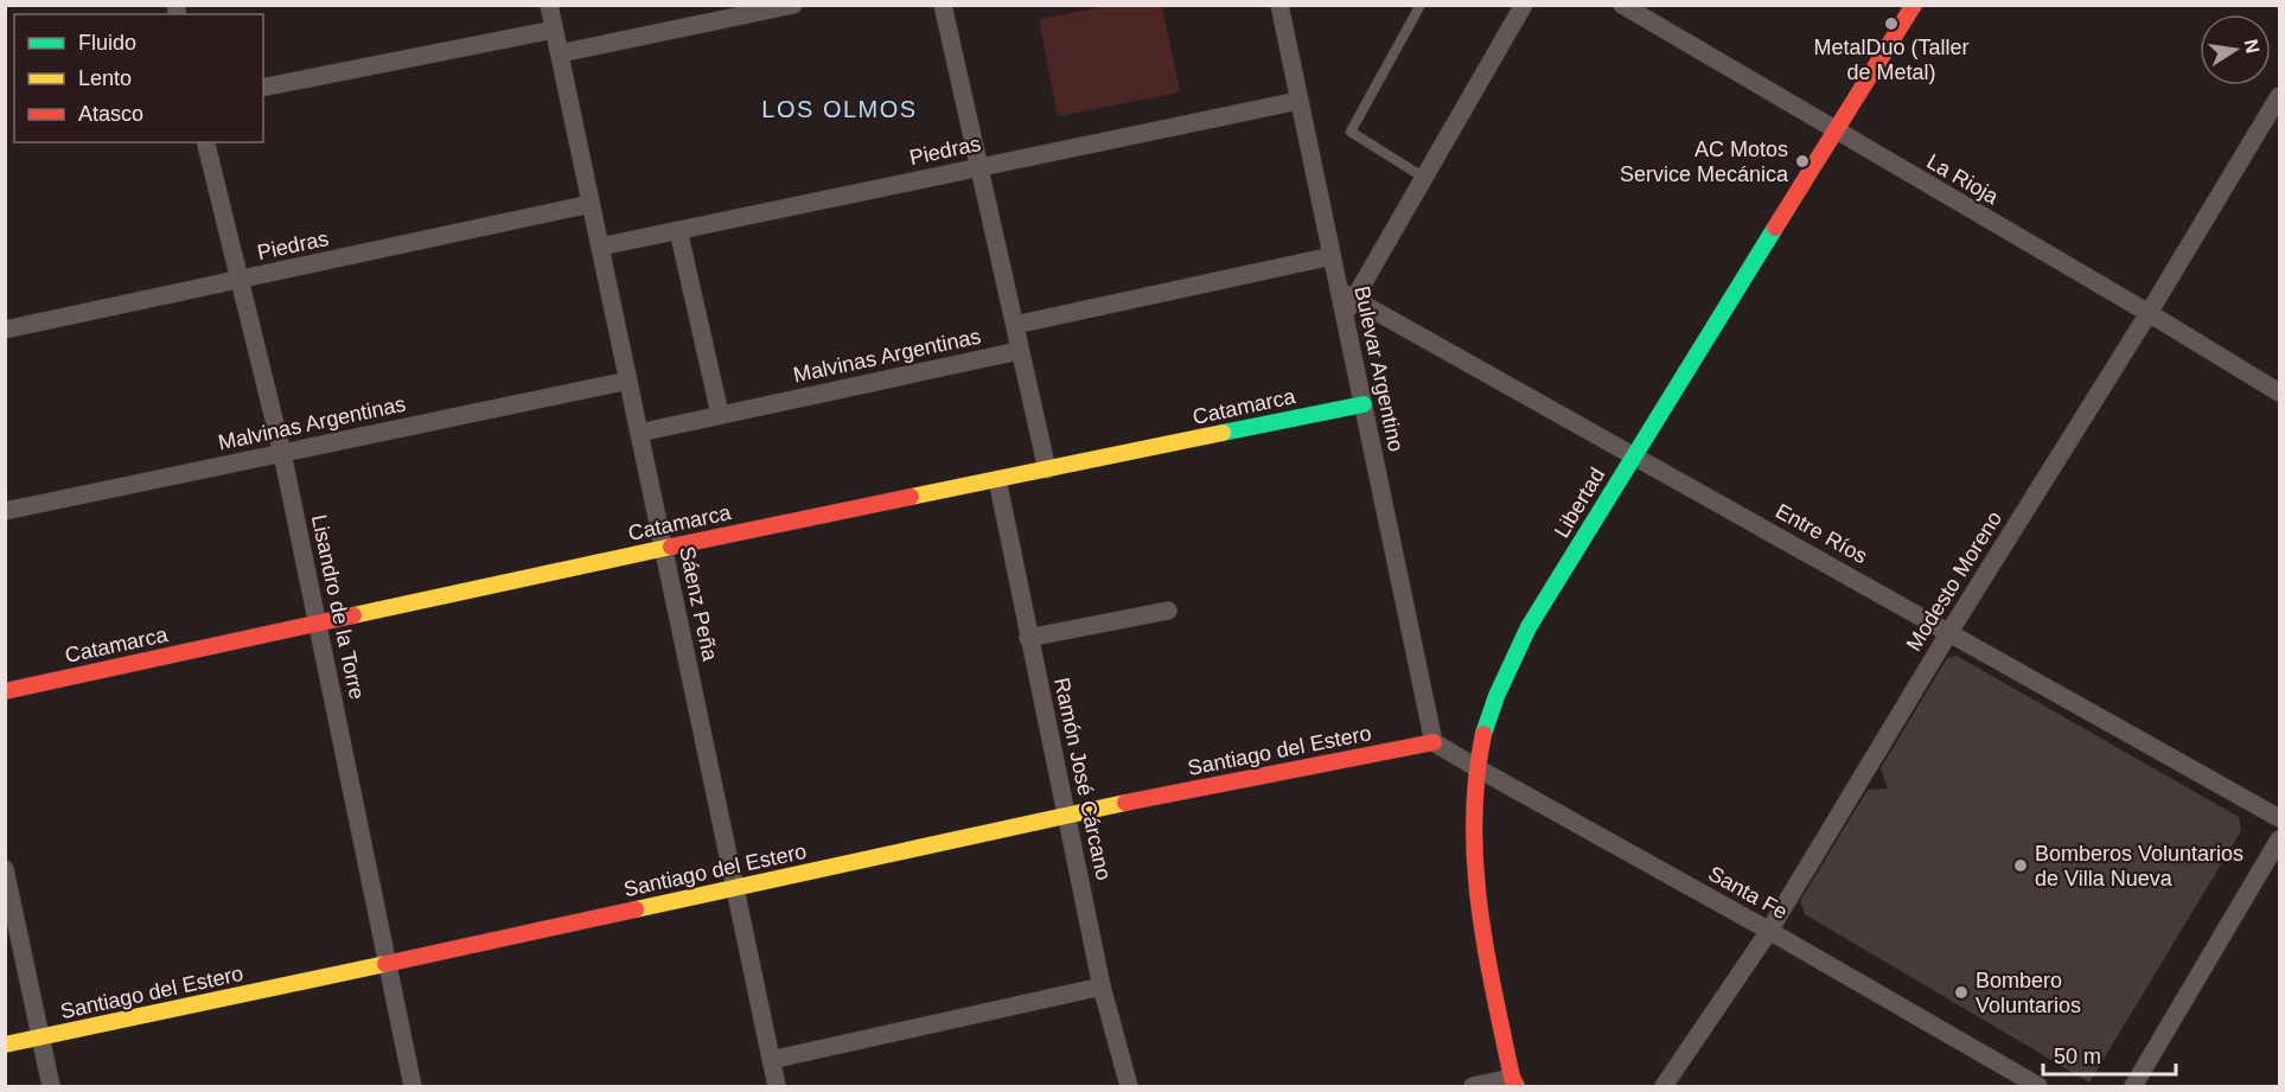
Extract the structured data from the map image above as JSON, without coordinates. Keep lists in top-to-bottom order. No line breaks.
{"streets":{"street":["Piedras","La Rioja","Malvinas Argentinas","Bulevar Argentino","Catamarca","Libertad","Entre Ríos","Modesto Moreno","Sáenz Peña","Lisandro de la Torre","Santiago del Estero","Ramón José Cárcano","Santa Fe"]},"crossings":[["Piedras","Bulevar Argentino"],["Piedras","Sáenz Peña"],["Piedras","Lisandro de la Torre"],["La Rioja","Libertad"],["La Rioja","Modesto Moreno"],["Malvinas Argentinas","Sáenz Peña"],["Malvinas Argentinas","Lisandro de la Torre"],["Bulevar Argentino","Catamarca"],["Bulevar Argentino","Entre Ríos"],["Bulevar Argentino","Santiago del Estero"],["Bulevar Argentino","Santa Fe"],["Catamarca","Sáenz Peña"],["Catamarca","Lisandro de la Torre"],["Catamarca","Ramón José Cárcano"],["Libertad","Entre Ríos"],["Libertad","Santa Fe"],["Entre Ríos","Modesto Moreno"],["Modesto Moreno","Santa Fe"],["Sáenz Peña","Santiago del Estero"],["Lisandro de la Torre","Santiago del Estero"],["Santiago del Estero","Ramón José Cárcano"],["Santiago del Estero","Santa Fe"]],"districts":["LOS OLMOS"],"places":["MetalDuo (Taller de Metal)","AC Motos Service Mecánica","Bomberos Voluntarios de Villa Nueva","Bombero Voluntarios"],"legend":["Fluido","Lento","Atasco"],"scale_bar":"50 m","north":"right"}
